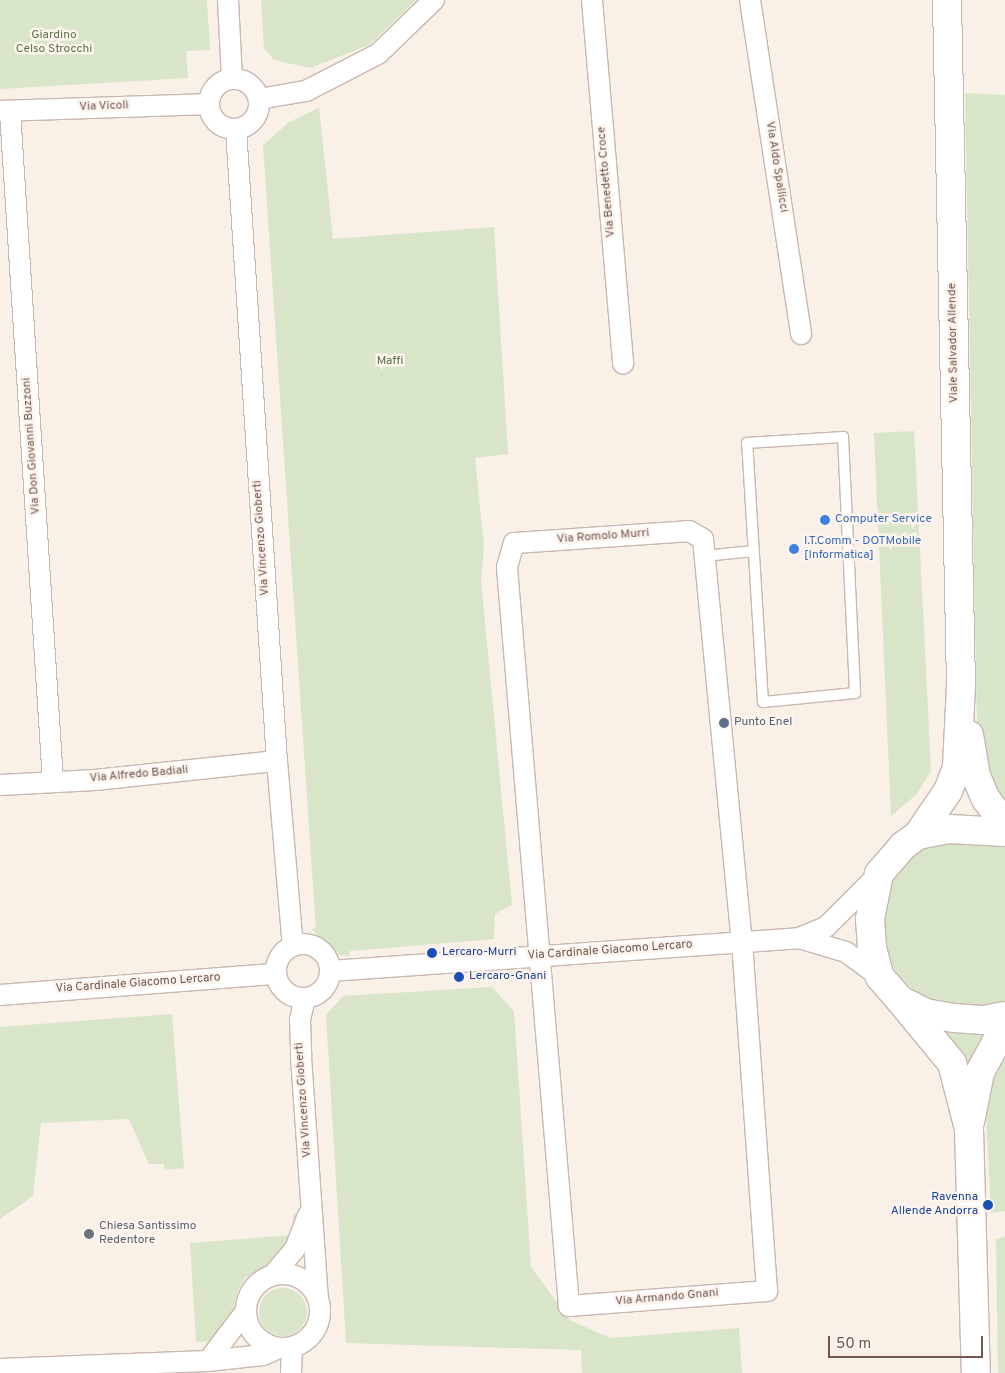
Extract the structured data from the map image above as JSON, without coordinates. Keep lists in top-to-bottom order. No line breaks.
{"streets":{"main road":["Viale Salvador Allende"],"street":["Via Vicoli","Via Aldo Spallicci","Via Benedetto Croce","Via Don Giovanni Buzzoni","Via Romolo Murri","Via Vincenzo Gioberti","Via Alfredo Badiali","Via Cardinale Giacomo Lercaro","Via Armando Gnani"]},"crossings":[["Via Vicoli","Via Don Giovanni Buzzoni"],["Via Vicoli","Via Vincenzo Gioberti"],["Via Don Giovanni Buzzoni","Via Alfredo Badiali"],["Via Romolo Murri","Via Cardinale Giacomo Lercaro"],["Via Romolo Murri","Via Armando Gnani"],["Via Vincenzo Gioberti","Via Alfredo Badiali"],["Via Vincenzo Gioberti","Via Cardinale Giacomo Lercaro"],["Via Cardinale Giacomo Lercaro","Via Armando Gnani"]],"parks":["Giardino Celso Strocchi","Maffi"],"places":["Computer Service","I.T.Comm - DOTMobile [Informatica]","Punto Enel","Lercaro-Murri","Lercaro-Gnani","Ravenna Allende Andorra","Chiesa Santissimo Redentore"],"scale_bar":"50 m"}
